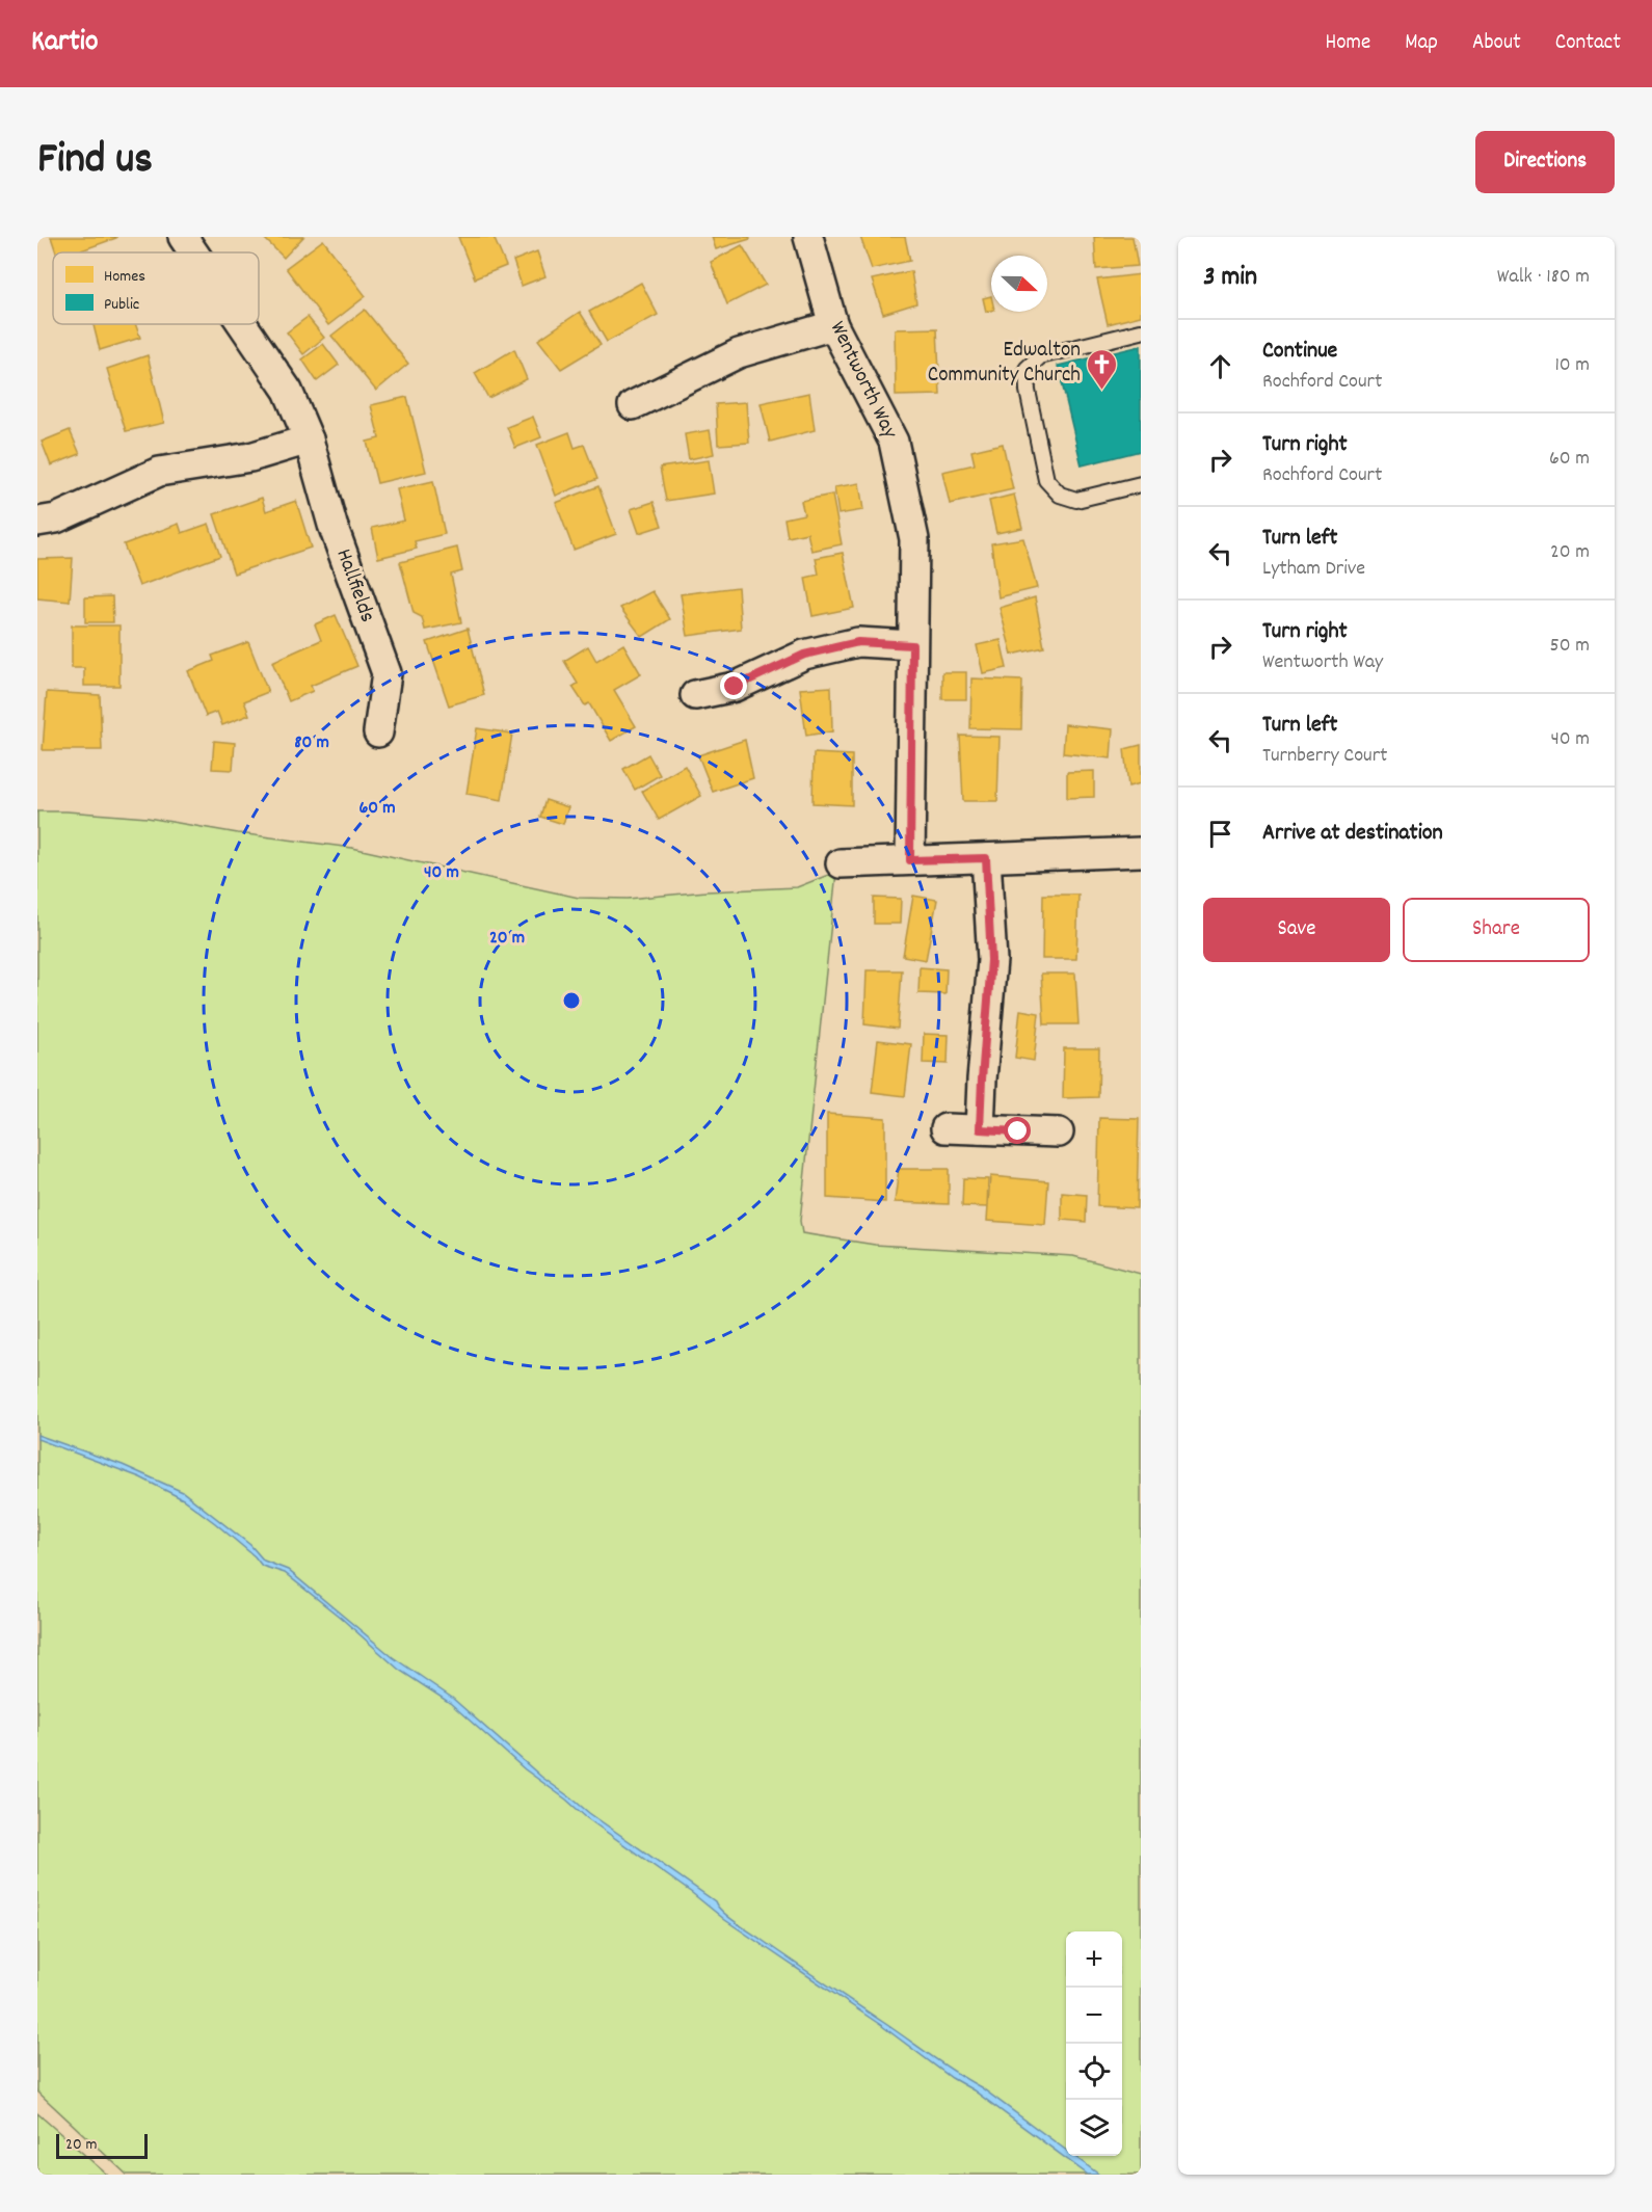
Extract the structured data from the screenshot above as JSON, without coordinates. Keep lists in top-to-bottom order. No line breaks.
{"streets":{"street":["Wentworth Way","Hallfields"]},"places":{"church":["Edwalton Community Church"]},"legend":["Homes","Public"],"scale_bar":"20 m","north":"right","page":{"header":"Kartio","nav":["Home","Map","About","Contact"],"title":"Find us","buttons":["Directions",["Save","Share"]],"heading":["3 min","Walk · 180 m"],"list":[["Continue","Rochford Court","10 m"],["Turn right","Rochford Court","60 m"],["Turn left","Lytham Drive","20 m"],["Turn right","Wentworth Way","50 m"],["Turn left","Turnberry Court","40 m"],"Arrive at destination"],"map_buttons":["+","−"],"scale":"20 m"},"rings":["80 m","60 m","40 m","20 m"]}
